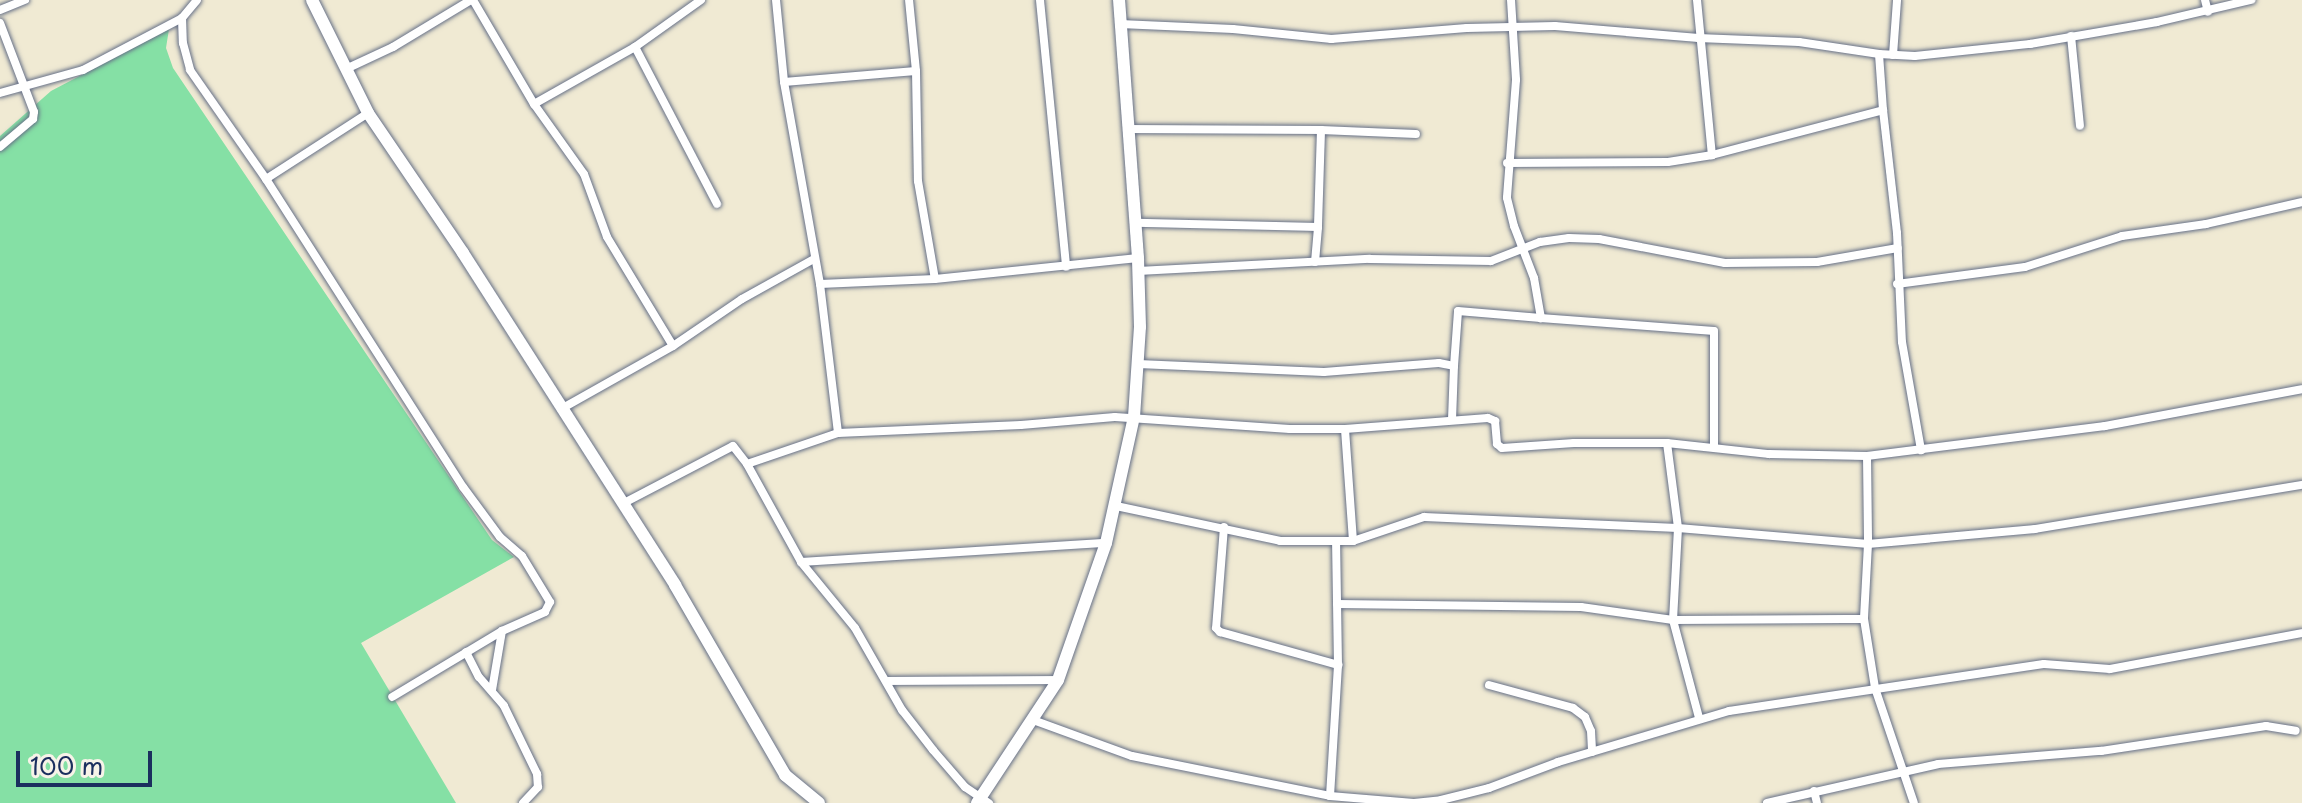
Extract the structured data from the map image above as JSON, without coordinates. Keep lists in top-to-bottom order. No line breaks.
{"scale_bar":"100 m"}
